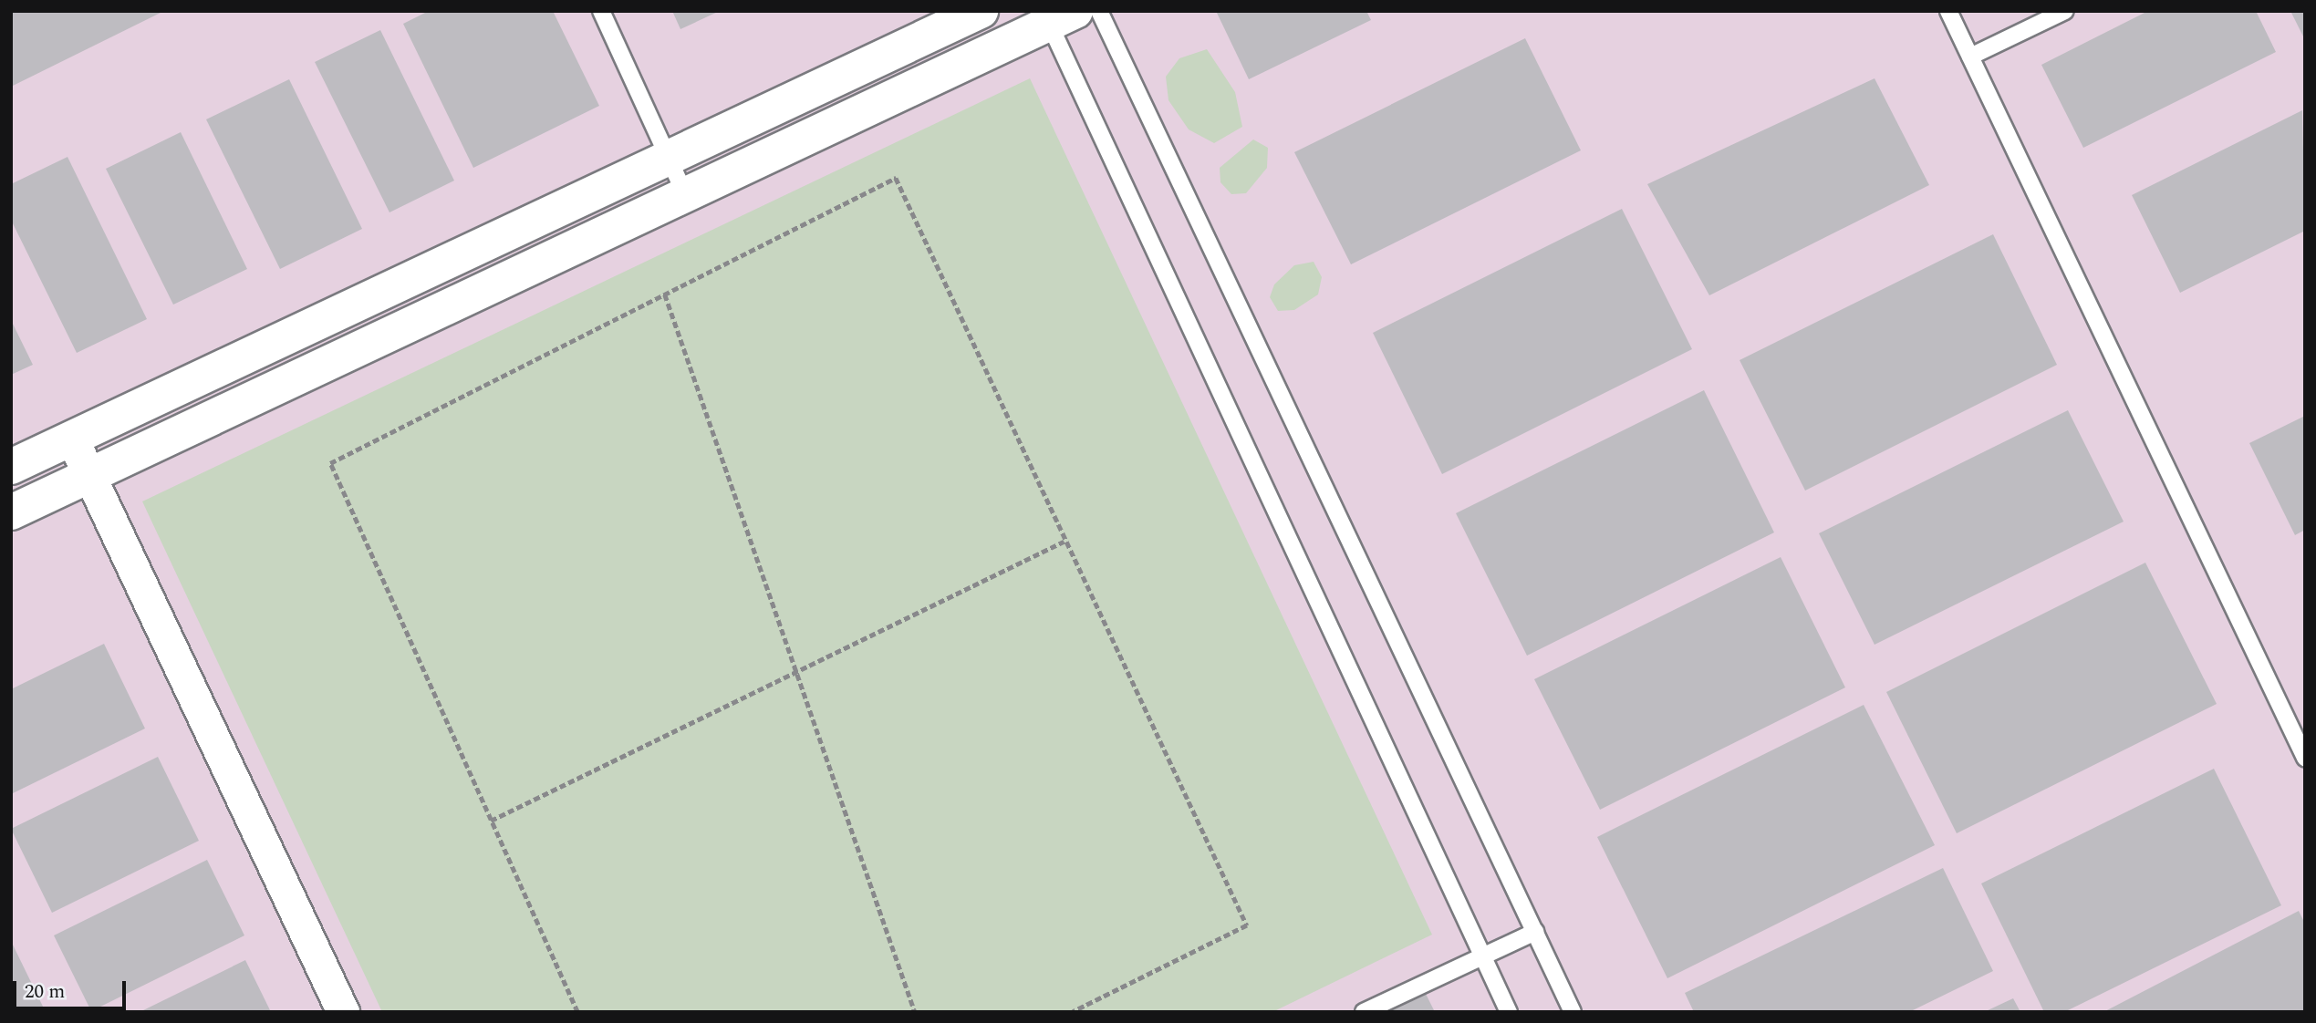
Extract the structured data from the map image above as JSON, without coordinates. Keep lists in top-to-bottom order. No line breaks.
{"scale_bar":"20 m"}
